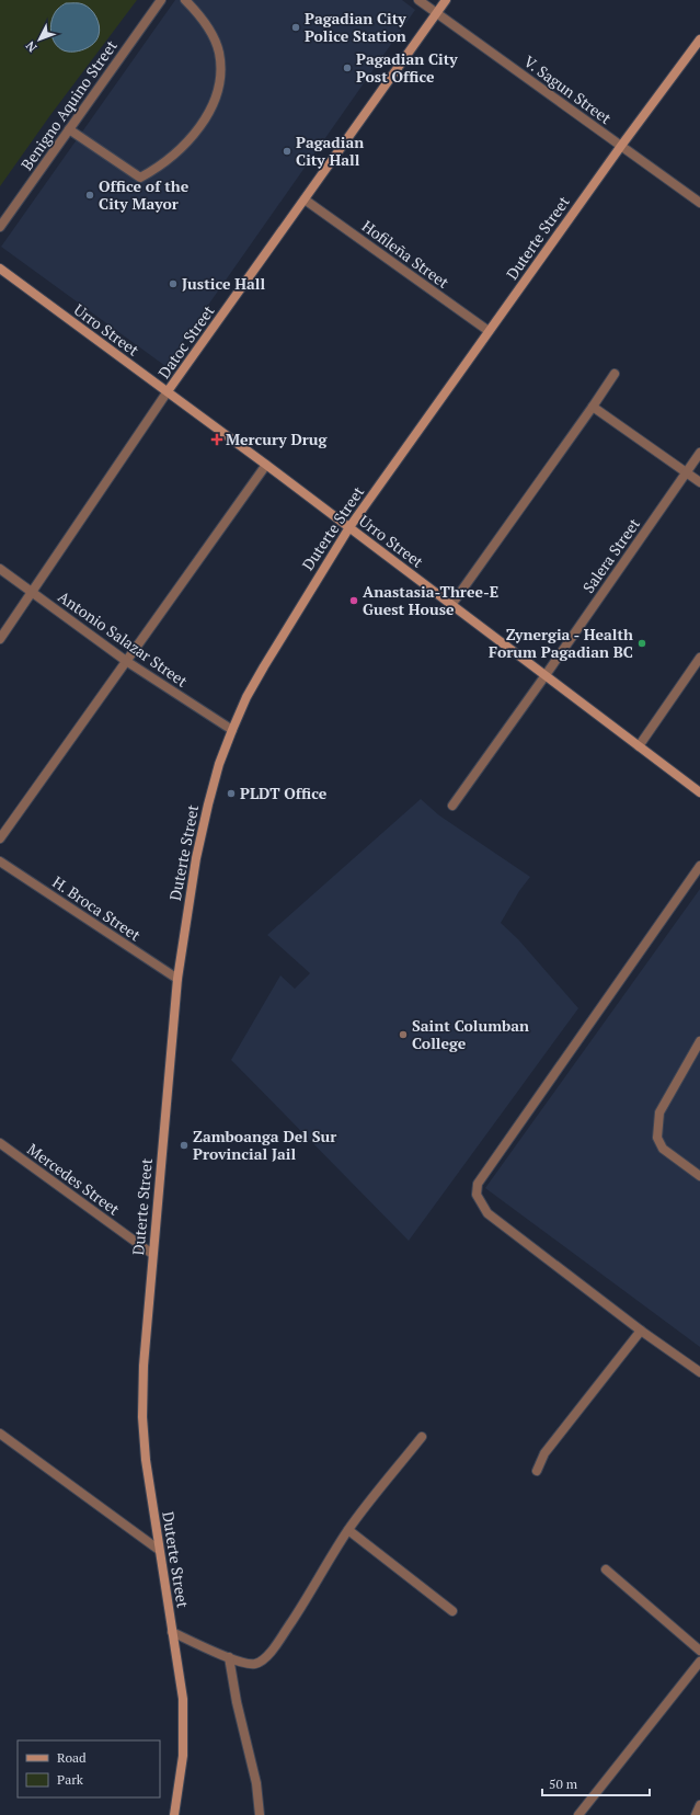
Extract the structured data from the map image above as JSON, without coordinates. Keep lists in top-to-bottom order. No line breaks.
{"streets":{"main road":["Duterte Street","Urro Street","Datoc Street"],"street":["V. Sagun Street","Benigno Aquino Street","Hofileña Street","Salera Street","Antonio Salazar Street","H. Broca Street","Mercedes Street"]},"crossings":[["V. Sagun Street","Duterte Street"],["V. Sagun Street","Datoc Street"],["Duterte Street","Hofileña Street"],["Duterte Street","Urro Street"],["Duterte Street","Antonio Salazar Street"],["Duterte Street","H. Broca Street"],["Duterte Street","Mercedes Street"],["Hofileña Street","Datoc Street"],["Urro Street","Datoc Street"],["Urro Street","Salera Street"],["Datoc Street","Antonio Salazar Street"]],"places":{"other":["Pagadian City Police Station","Pagadian City Post Office","Pagadian City Hall","Office of the City Mayor","Justice Hall","Anastasia-Three-E Guest House","Zynergia - Health Forum Pagadian BC","PLDT Office","Saint Columban College","Zamboanga Del Sur Provincial Jail"],"health":["Mercury Drug"]},"legend":["Road","Park"],"scale_bar":"50 m","north":"bottom left"}
